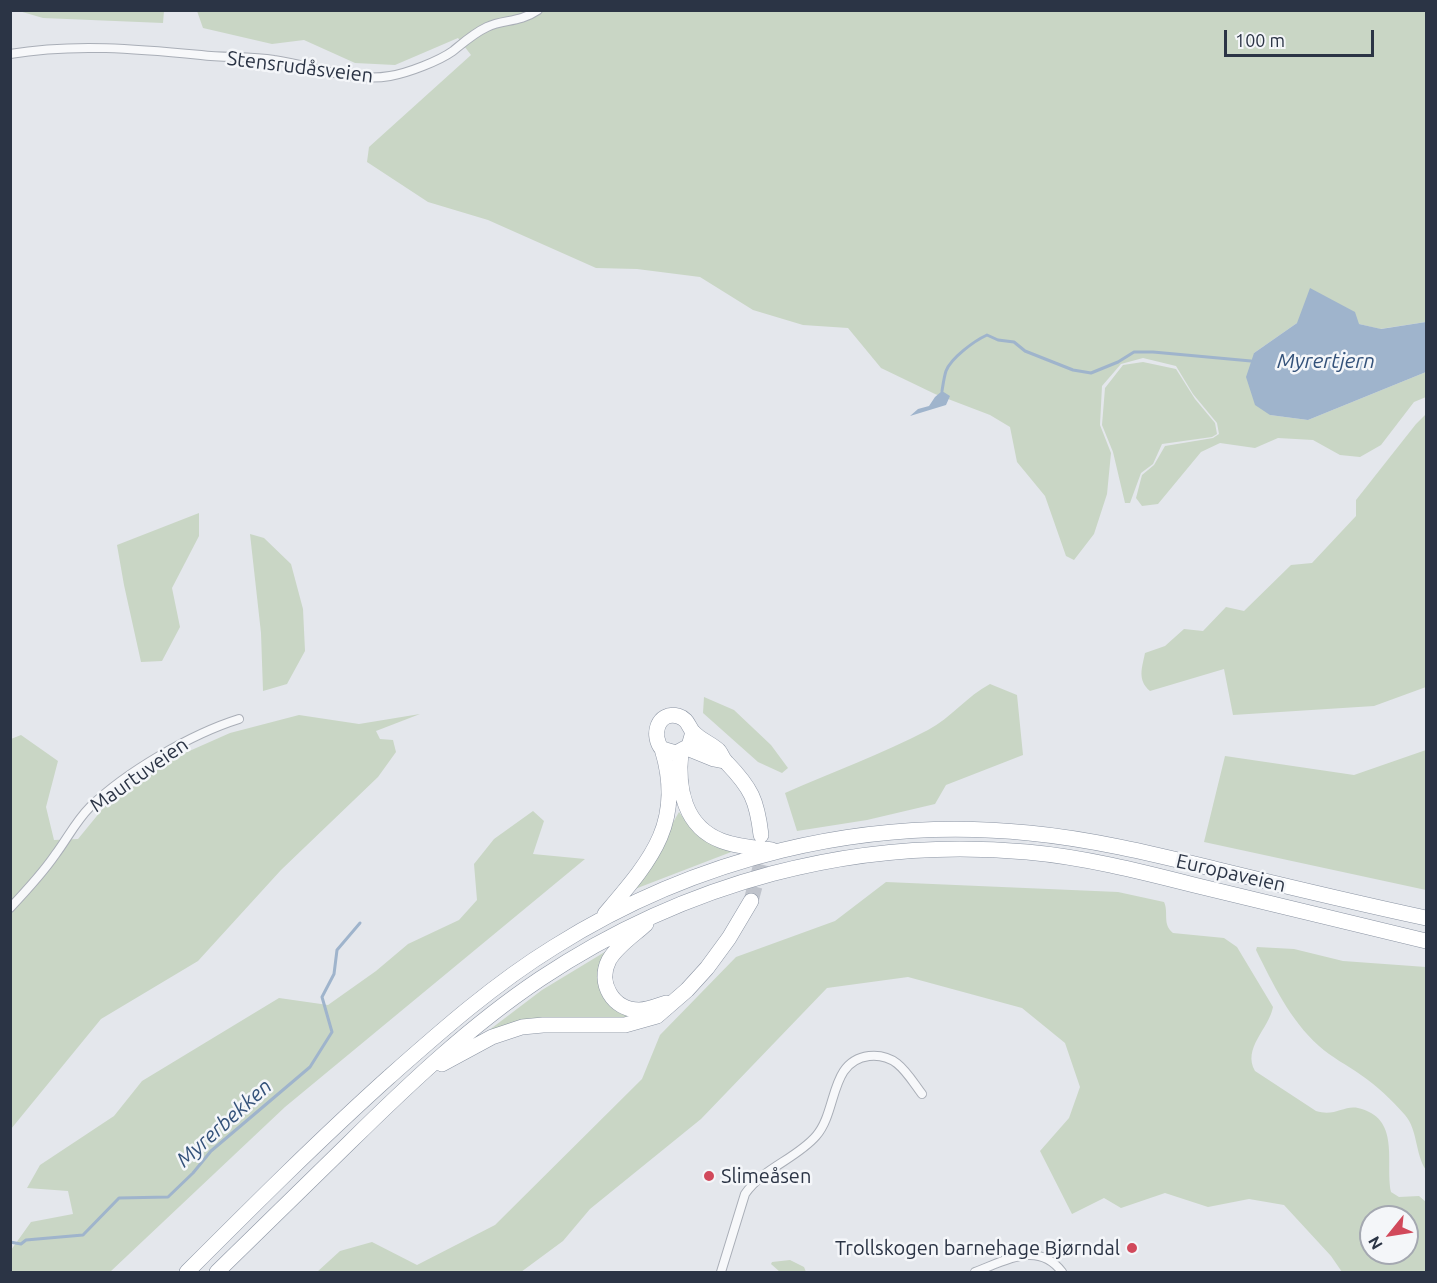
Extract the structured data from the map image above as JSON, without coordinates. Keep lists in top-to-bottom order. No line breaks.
{"streets":{"highway":["Europaveien"],"street":["Stensrudåsveien","Maurtuveien"]},"water":["Myrertjern","Myrerbekken"],"places":["Slimeåsen","Trollskogen barnehage Bjørndal"],"scale_bar":"100 m","north":"bottom left"}
